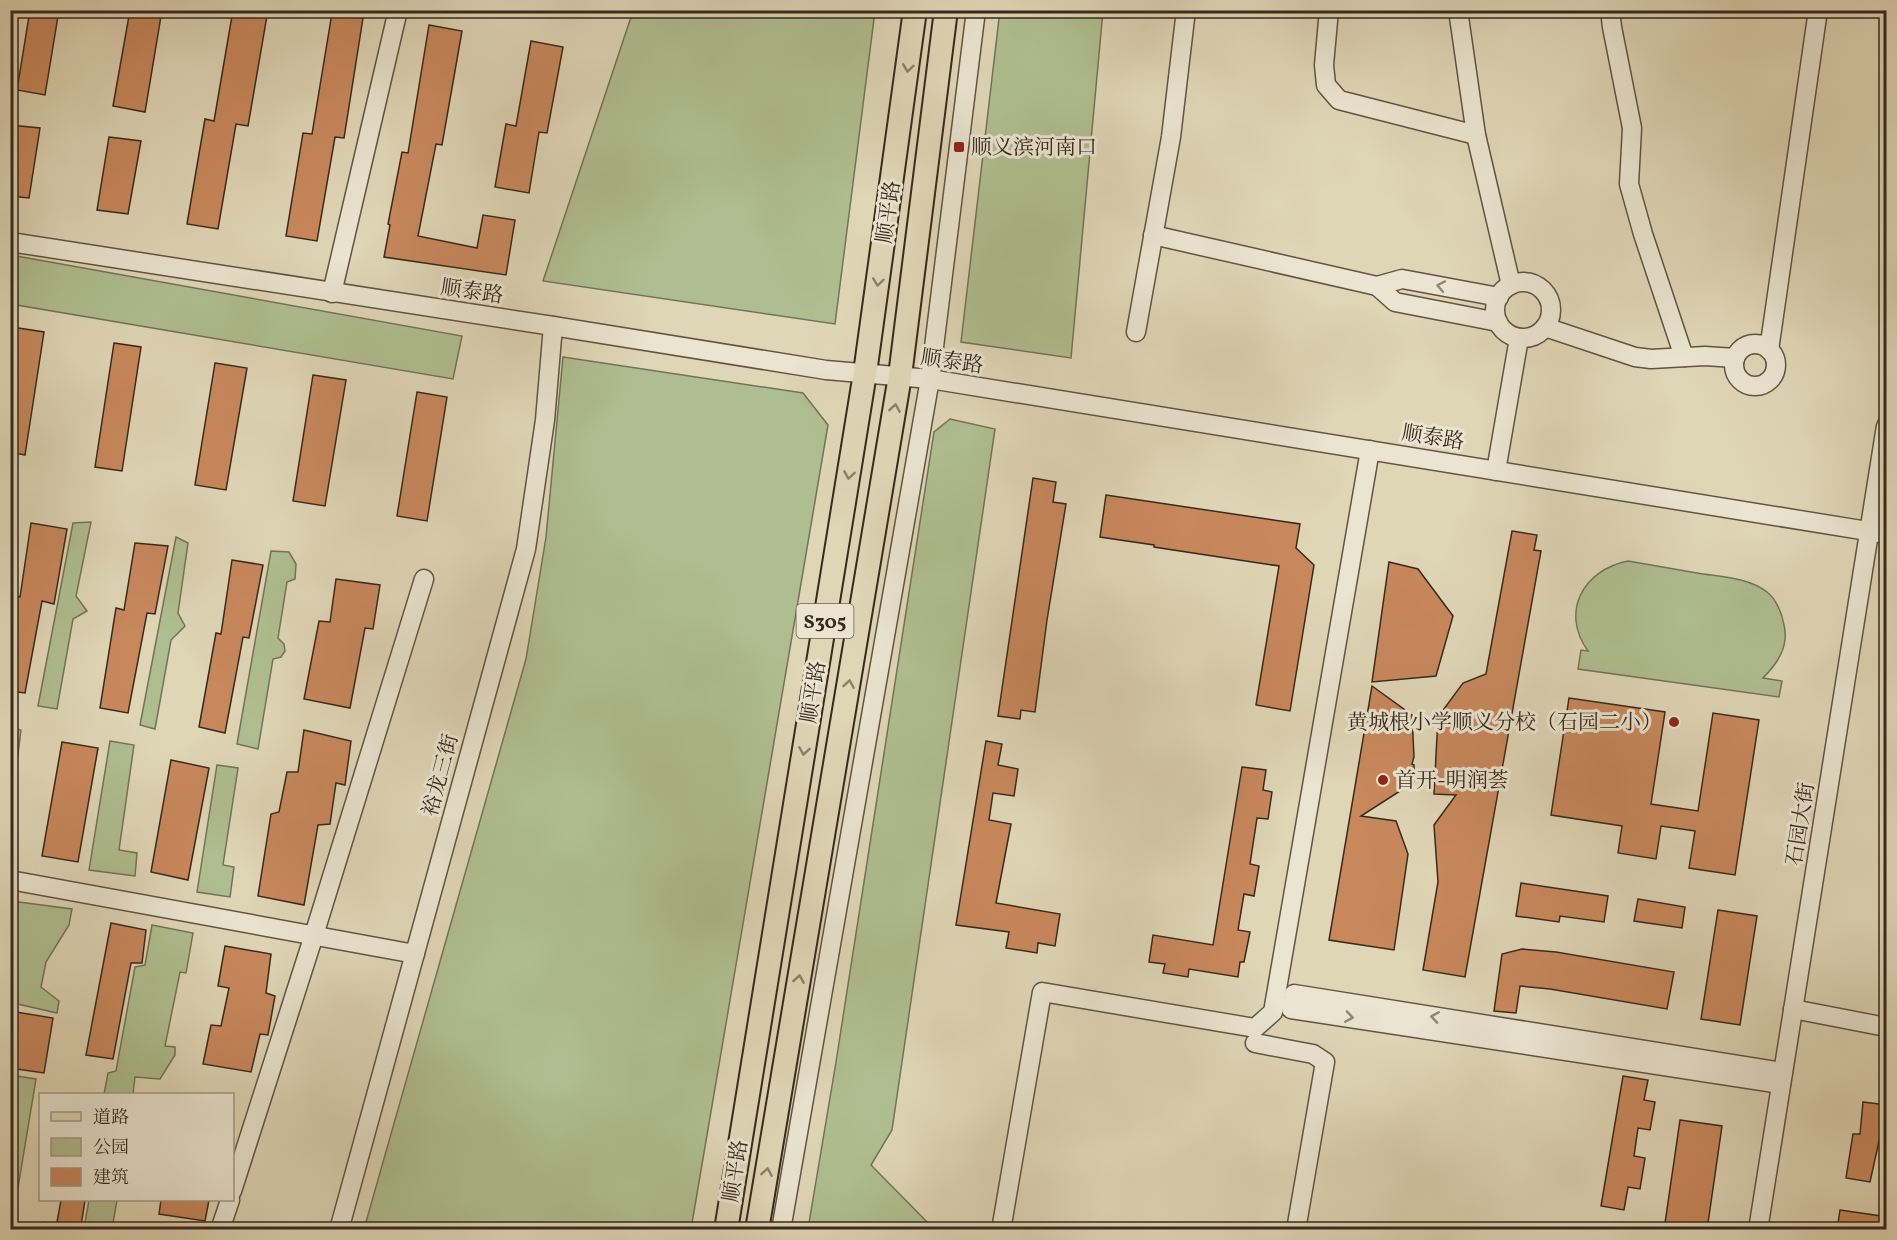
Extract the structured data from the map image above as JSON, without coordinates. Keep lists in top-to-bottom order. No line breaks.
{"streets":{"main road":["顺平路","S305"],"street":["顺泰路","裕龙三街","石园大街"]},"crossings":[["顺平路","顺泰路"],["顺泰路","裕龙三街"],["顺泰路","石园大街"]],"places":{"transit":["顺义滨河南口"],"other":["黄城根小学顺义分校（石园二小）","首开-明润荟"]},"legend":["道路","公园","建筑"]}
